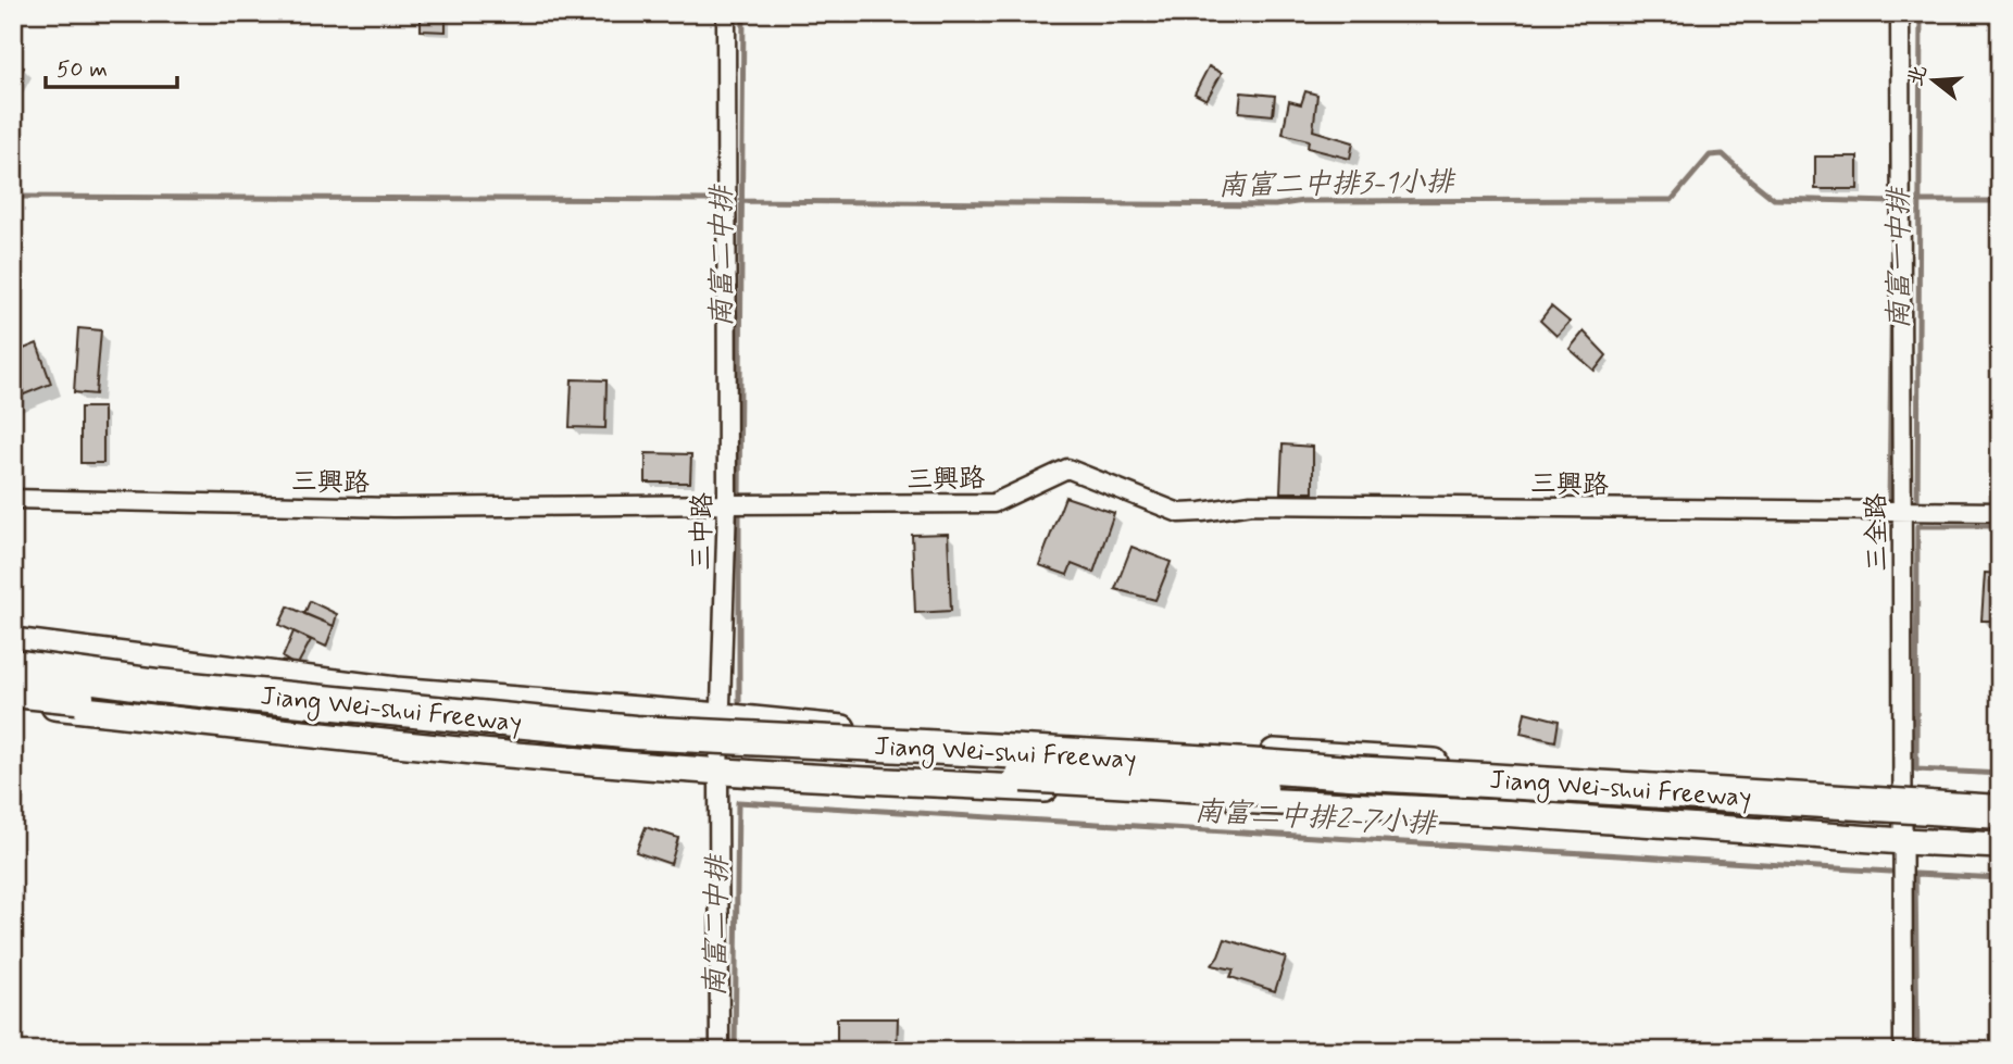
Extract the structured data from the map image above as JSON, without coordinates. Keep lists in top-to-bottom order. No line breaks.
{"streets":{"highway":["Jiang Wei-shui Freeway"],"street":["三興路","三中路","三全路"]},"crossings":[["三興路","三中路"],["三興路","三全路"]],"water":["南富二中排3-1小排","南富二中排","南富一中排","南富二中排2-7小排"],"scale_bar":"50 m","north":"left"}
